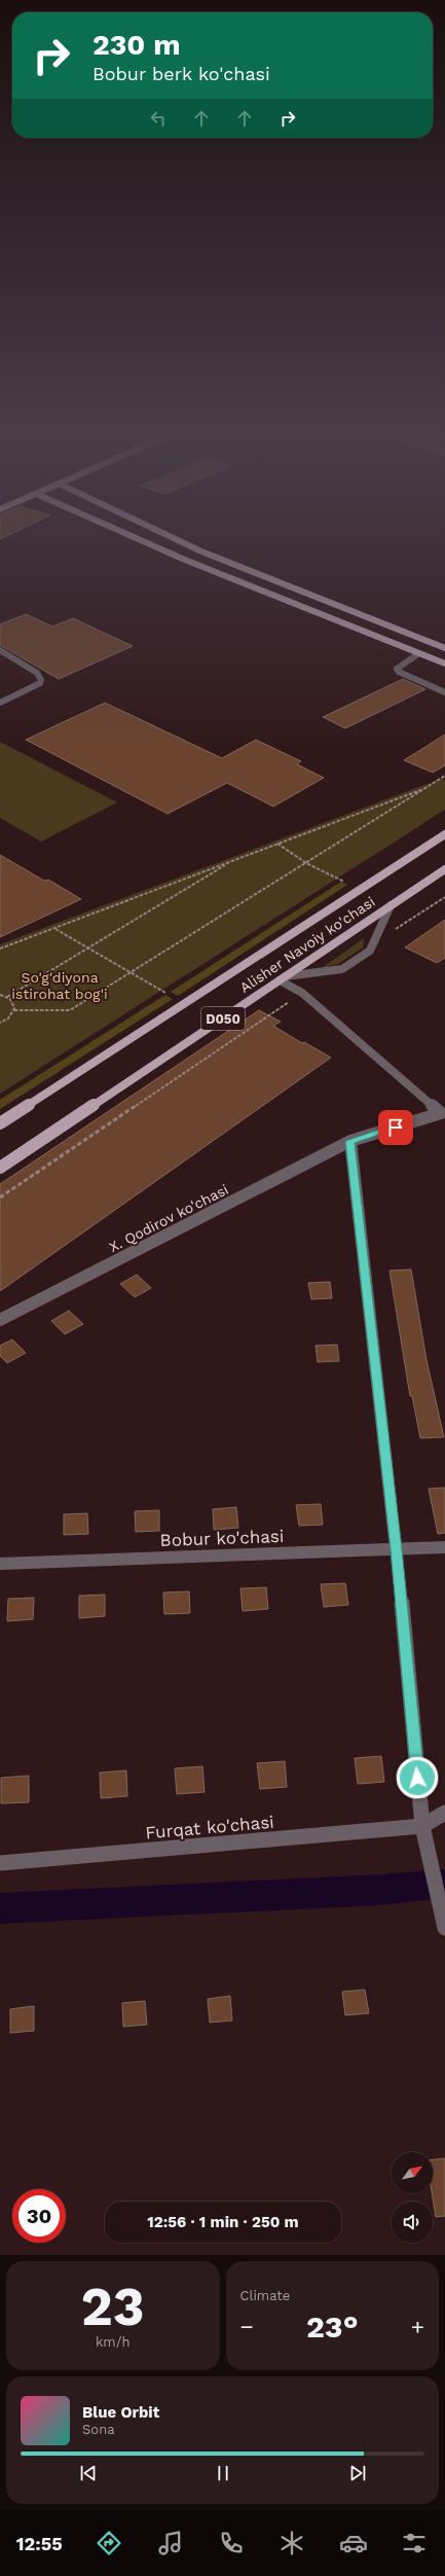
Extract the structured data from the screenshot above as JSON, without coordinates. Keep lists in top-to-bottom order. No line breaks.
{"streets":{"main road":["Alisher Navoiy ko'chasi","D050"],"street":["X. Qodirov ko'chasi","Bobur ko'chasi","Furqat ko'chasi"]},"parks":["So'g'diyona istirohat bog'i"],"north":"top right","page":{"turn":["230 m","Bobur berk ko'chasi"],"limit":"30","trip":"12:56 · 1 min · 250 m","tile":[["23","km/h"],"Climate"],"heat":["−","23°","+"],"song":["Blue Orbit","Sona"],"tabs":"12:55"}}
